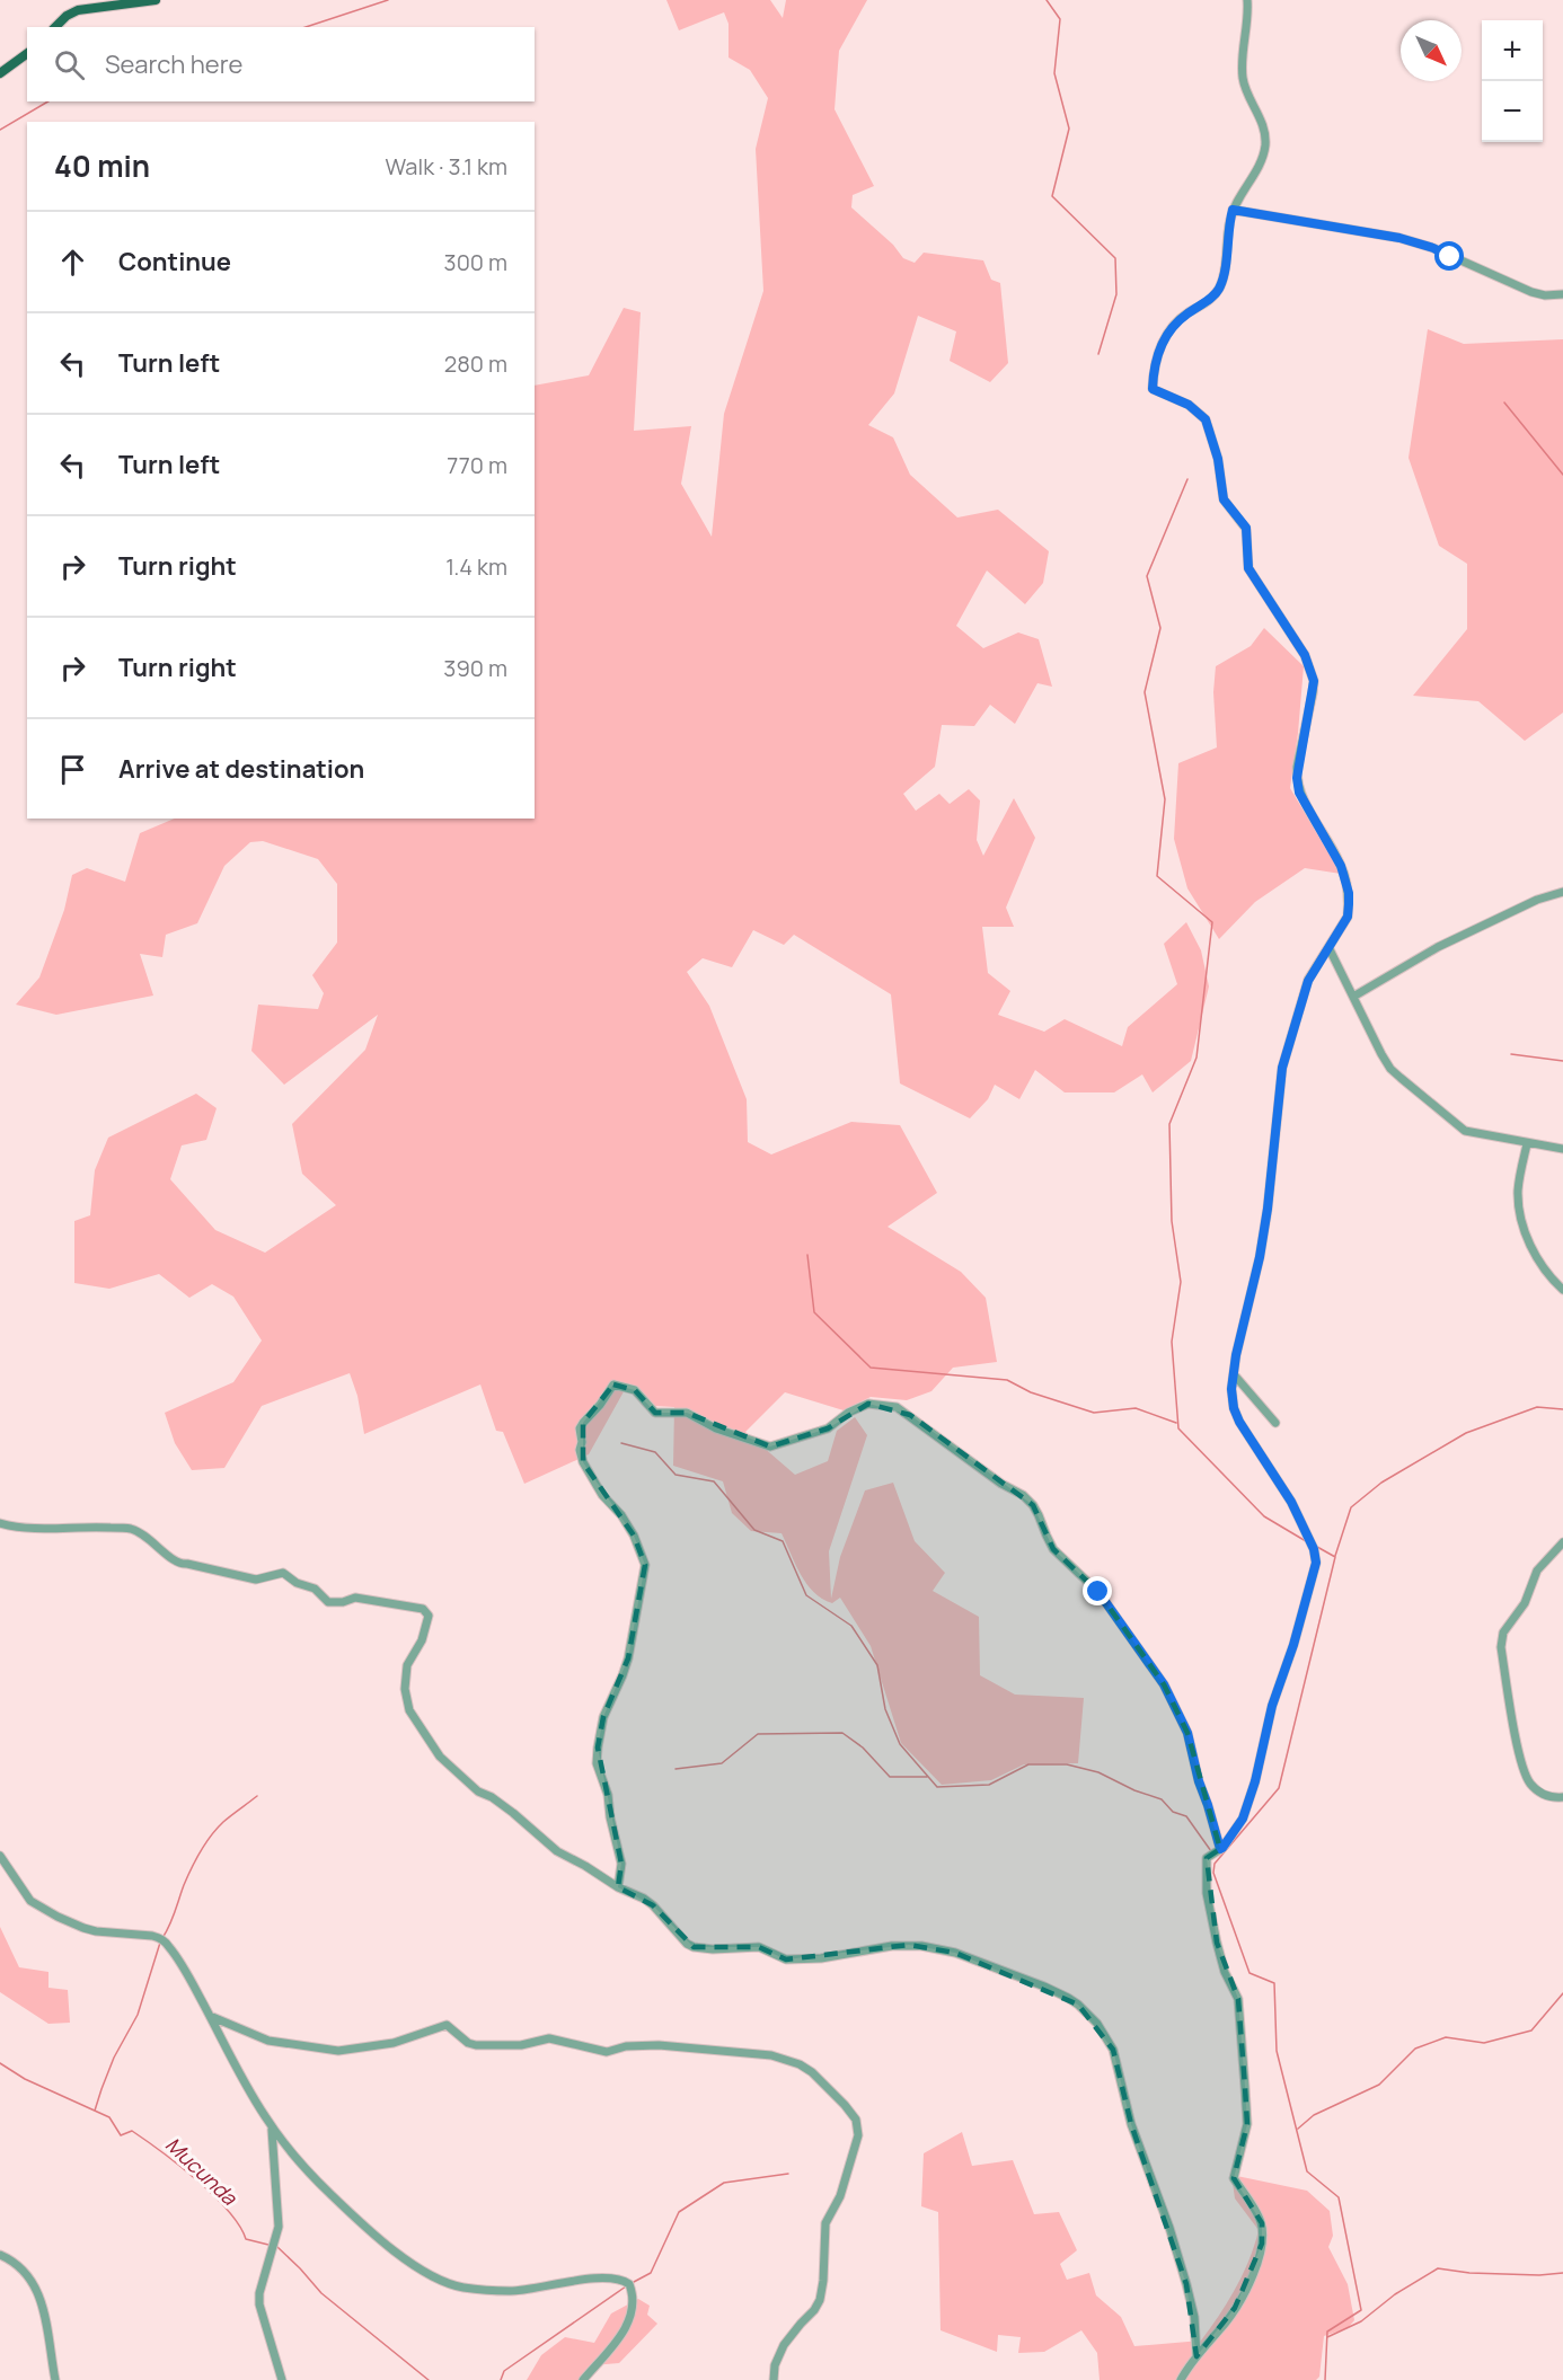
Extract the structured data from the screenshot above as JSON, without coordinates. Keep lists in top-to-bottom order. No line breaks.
{"water":["Mucunda"],"north":"bottom right","page":{"map_buttons":["+","−"],"search":"Search here","heading":["40 min","Walk · 3.1 km"],"list":[["Continue","300 m"],["Turn left","280 m"],["Turn left","770 m"],["Turn right","1.4 km"],["Turn right","390 m"],"Arrive at destination"]}}
